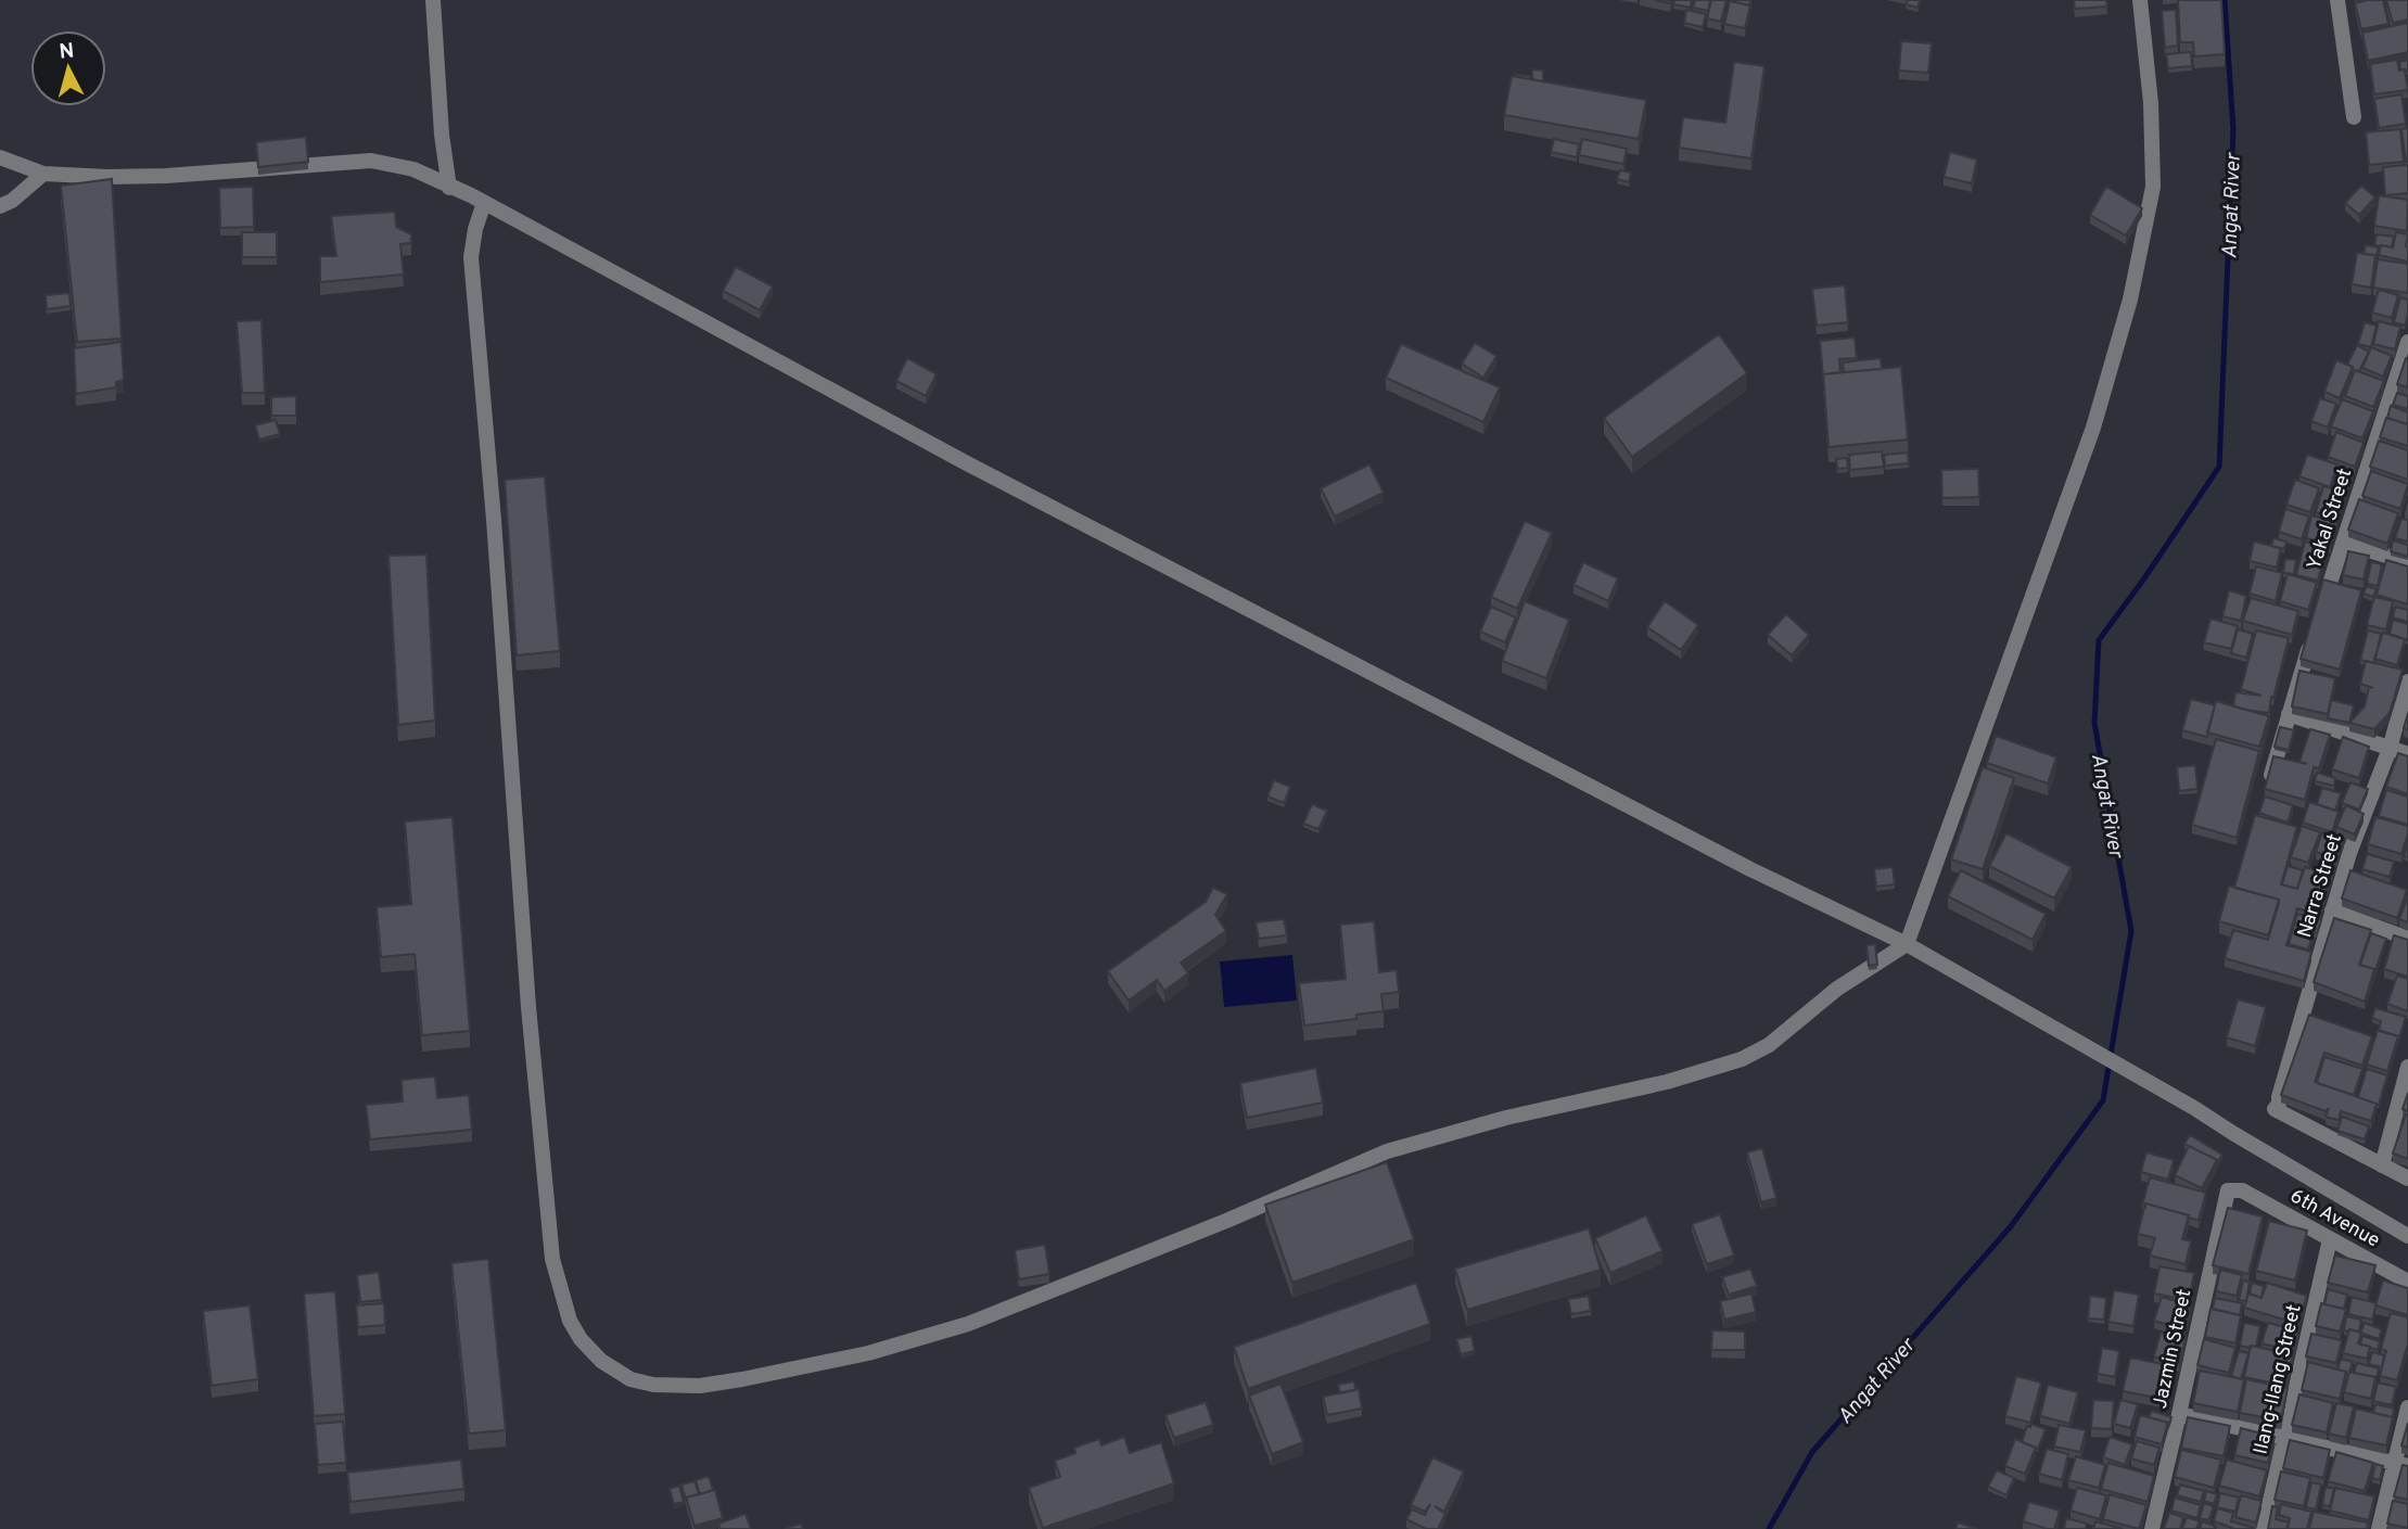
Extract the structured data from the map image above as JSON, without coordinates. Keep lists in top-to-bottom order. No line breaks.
{"streets":{"street":["Yakal Street","Narra Street","6th Avenue","Jazmin Street","Ilang-Ilang Street"]},"crossings":[["6th Avenue","Jazmin Street"],["6th Avenue","Ilang-Ilang Street"]],"water":["Angat River"],"north":"top"}
